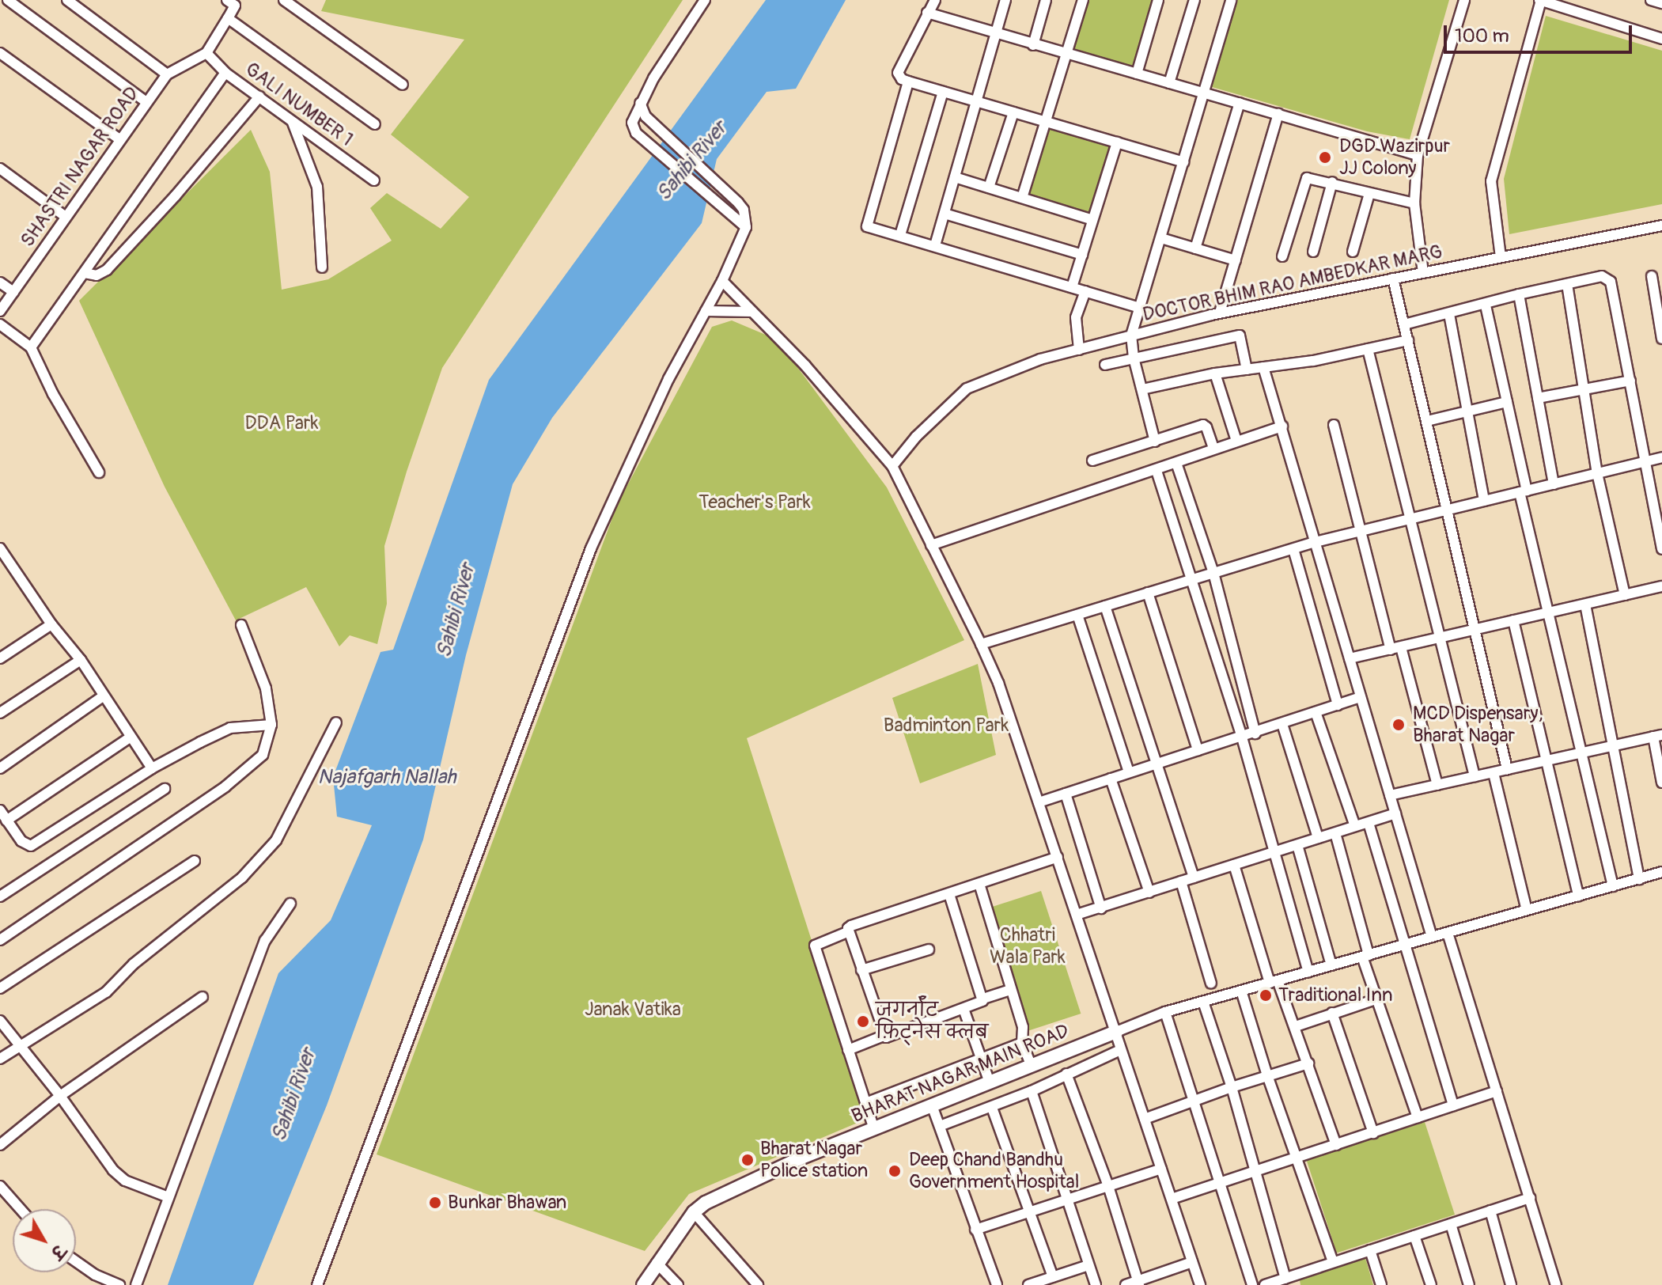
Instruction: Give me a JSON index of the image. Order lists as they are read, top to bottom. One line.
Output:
{"streets":{"street":["GALI NUMBER 1","SHASTRI NAGAR ROAD","DOCTOR BHIM RAO AMBEDKAR MARG","BHARAT NAGAR MAIN ROAD"]},"water":["Sahibi River","Najafgarh Nallah"],"parks":["DDA Park","Teacher's Park","Badminton Park","Chhatri Wala Park","Janak Vatika"],"places":["DGD Wazirpur JJ Colony","MCD Dispensary, Bharat Nagar","Traditional Inn","जगर्नॉट फ़िट्नेस क्लब","Bharat Nagar Police station","Deep Chand Bandhu Government Hospital","Bunkar Bhawan"],"scale_bar":"100 m","north":"bottom right"}
